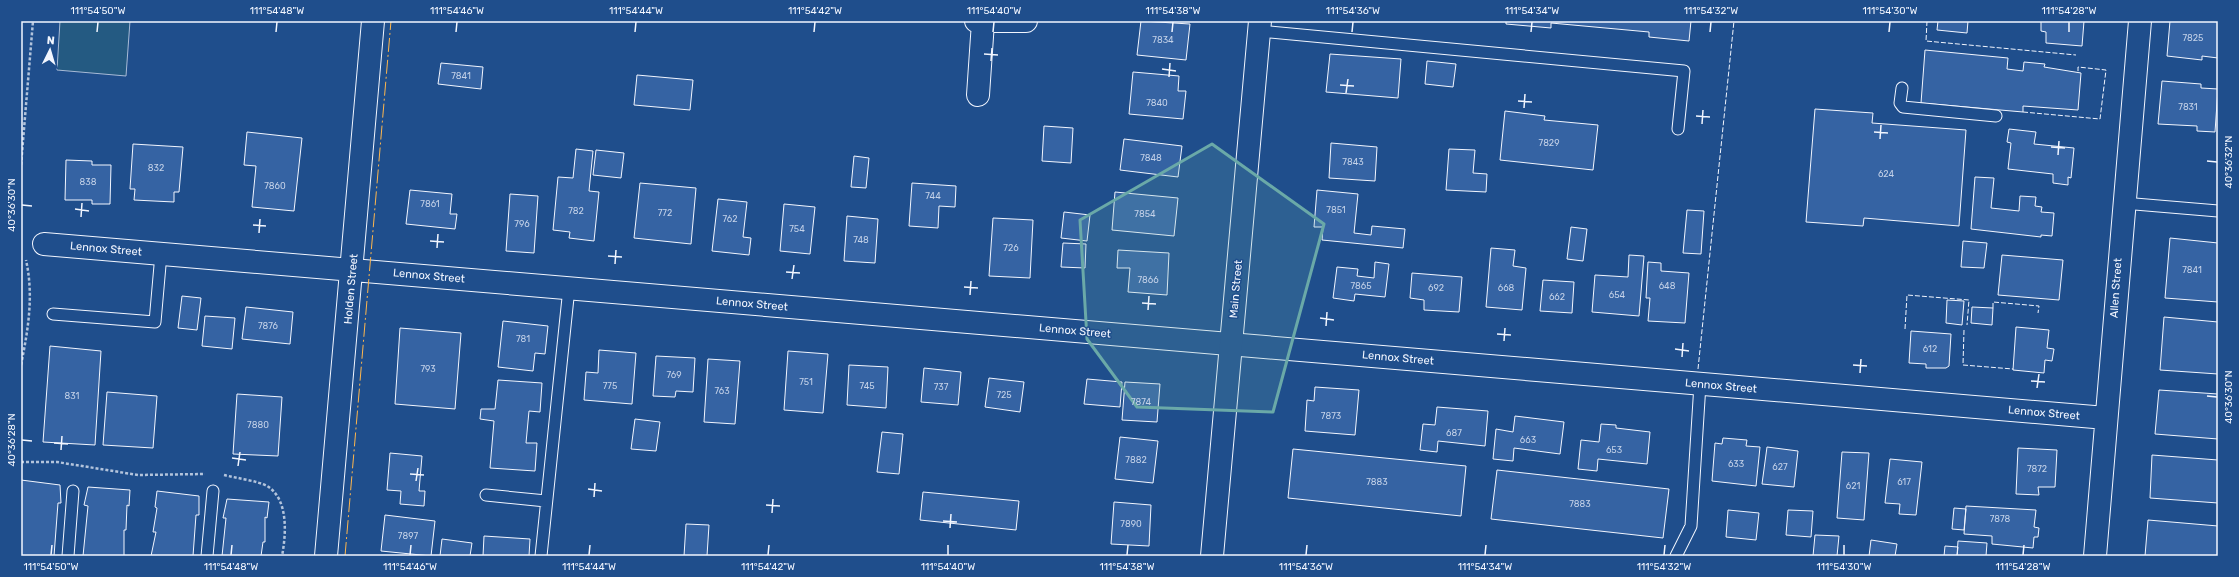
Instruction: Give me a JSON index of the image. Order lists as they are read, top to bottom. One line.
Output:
{"streets":{"street":["Lennox Street","Allen Street","Holden Street","Main Street"]},"crossings":[["Lennox Street","Allen Street"],["Lennox Street","Holden Street"],["Lennox Street","Main Street"]],"house_numbers":["7825","7834","7841","7840","7831","7829","7848","7843","832","624","838","7860","744","7861","7851","782","772","7854","762","796","754","748","726","7841","7866","7865","648","692","668","654","662","7876","781","612","793","769","751","775","745","737","763","725","831","7874","7873","7880","687","663","653","7882","633","627","7872","7883","617","621","7883","7878","7890","7897"],"north":"top","coordinates":["111°54'50\"W","111°54'48\"W","111°54'46\"W","111°54'44\"W","111°54'42\"W","111°54'40\"W","111°54'38\"W","111°54'36\"W","111°54'34\"W","111°54'32\"W","111°54'30\"W","111°54'28\"W","40°36'32\"N","40°36'30\"N","40°36'28\"N"]}
